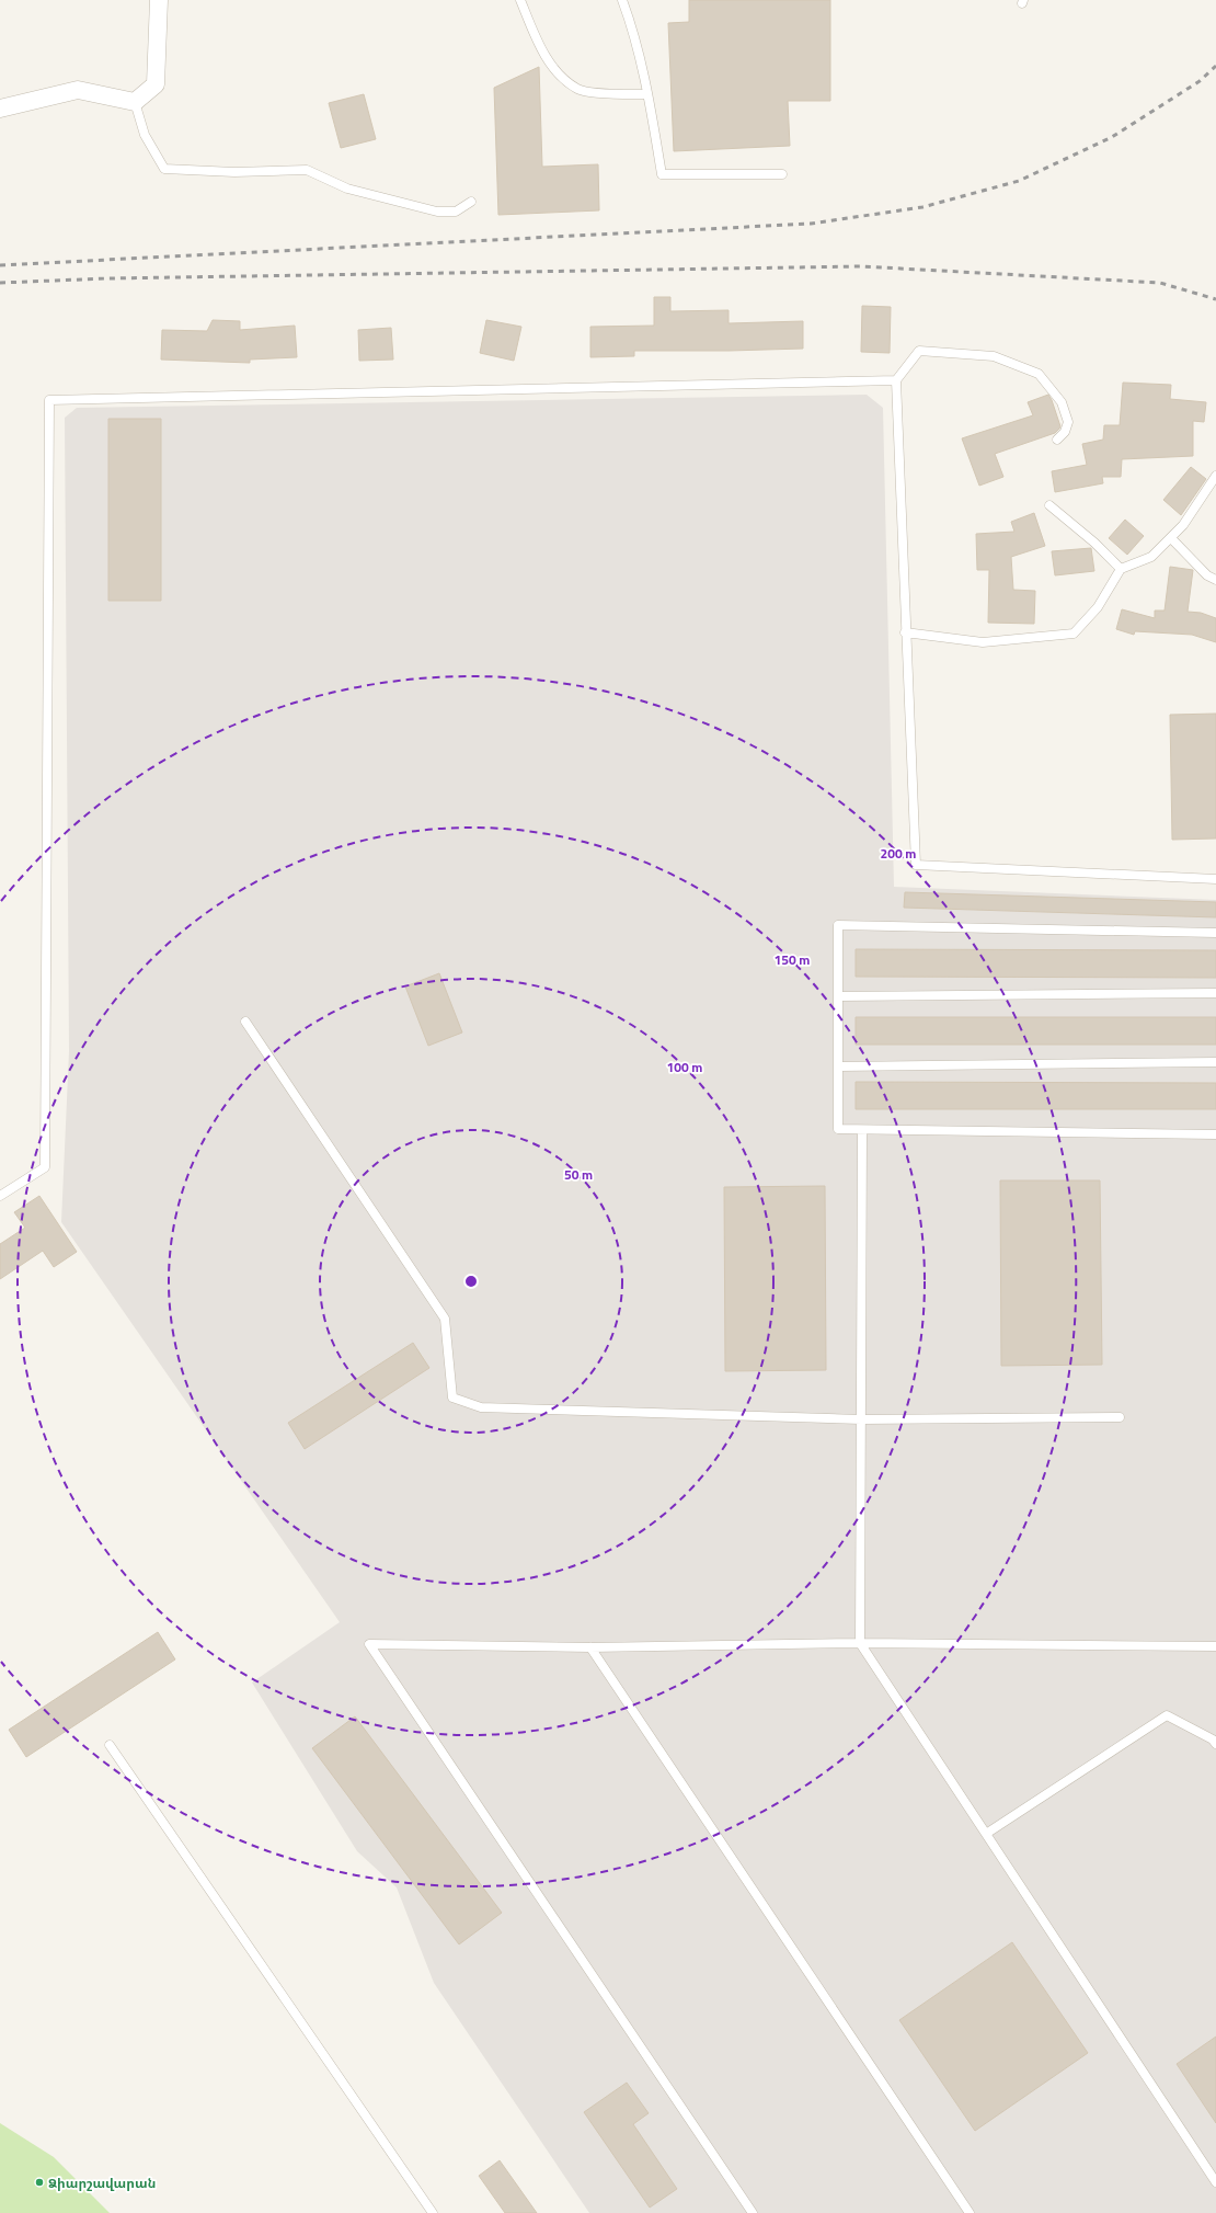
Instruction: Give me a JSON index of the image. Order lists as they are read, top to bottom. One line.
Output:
{"places":["Ձիարշավարան"],"rings":["200 m","150 m","100 m","50 m"]}
